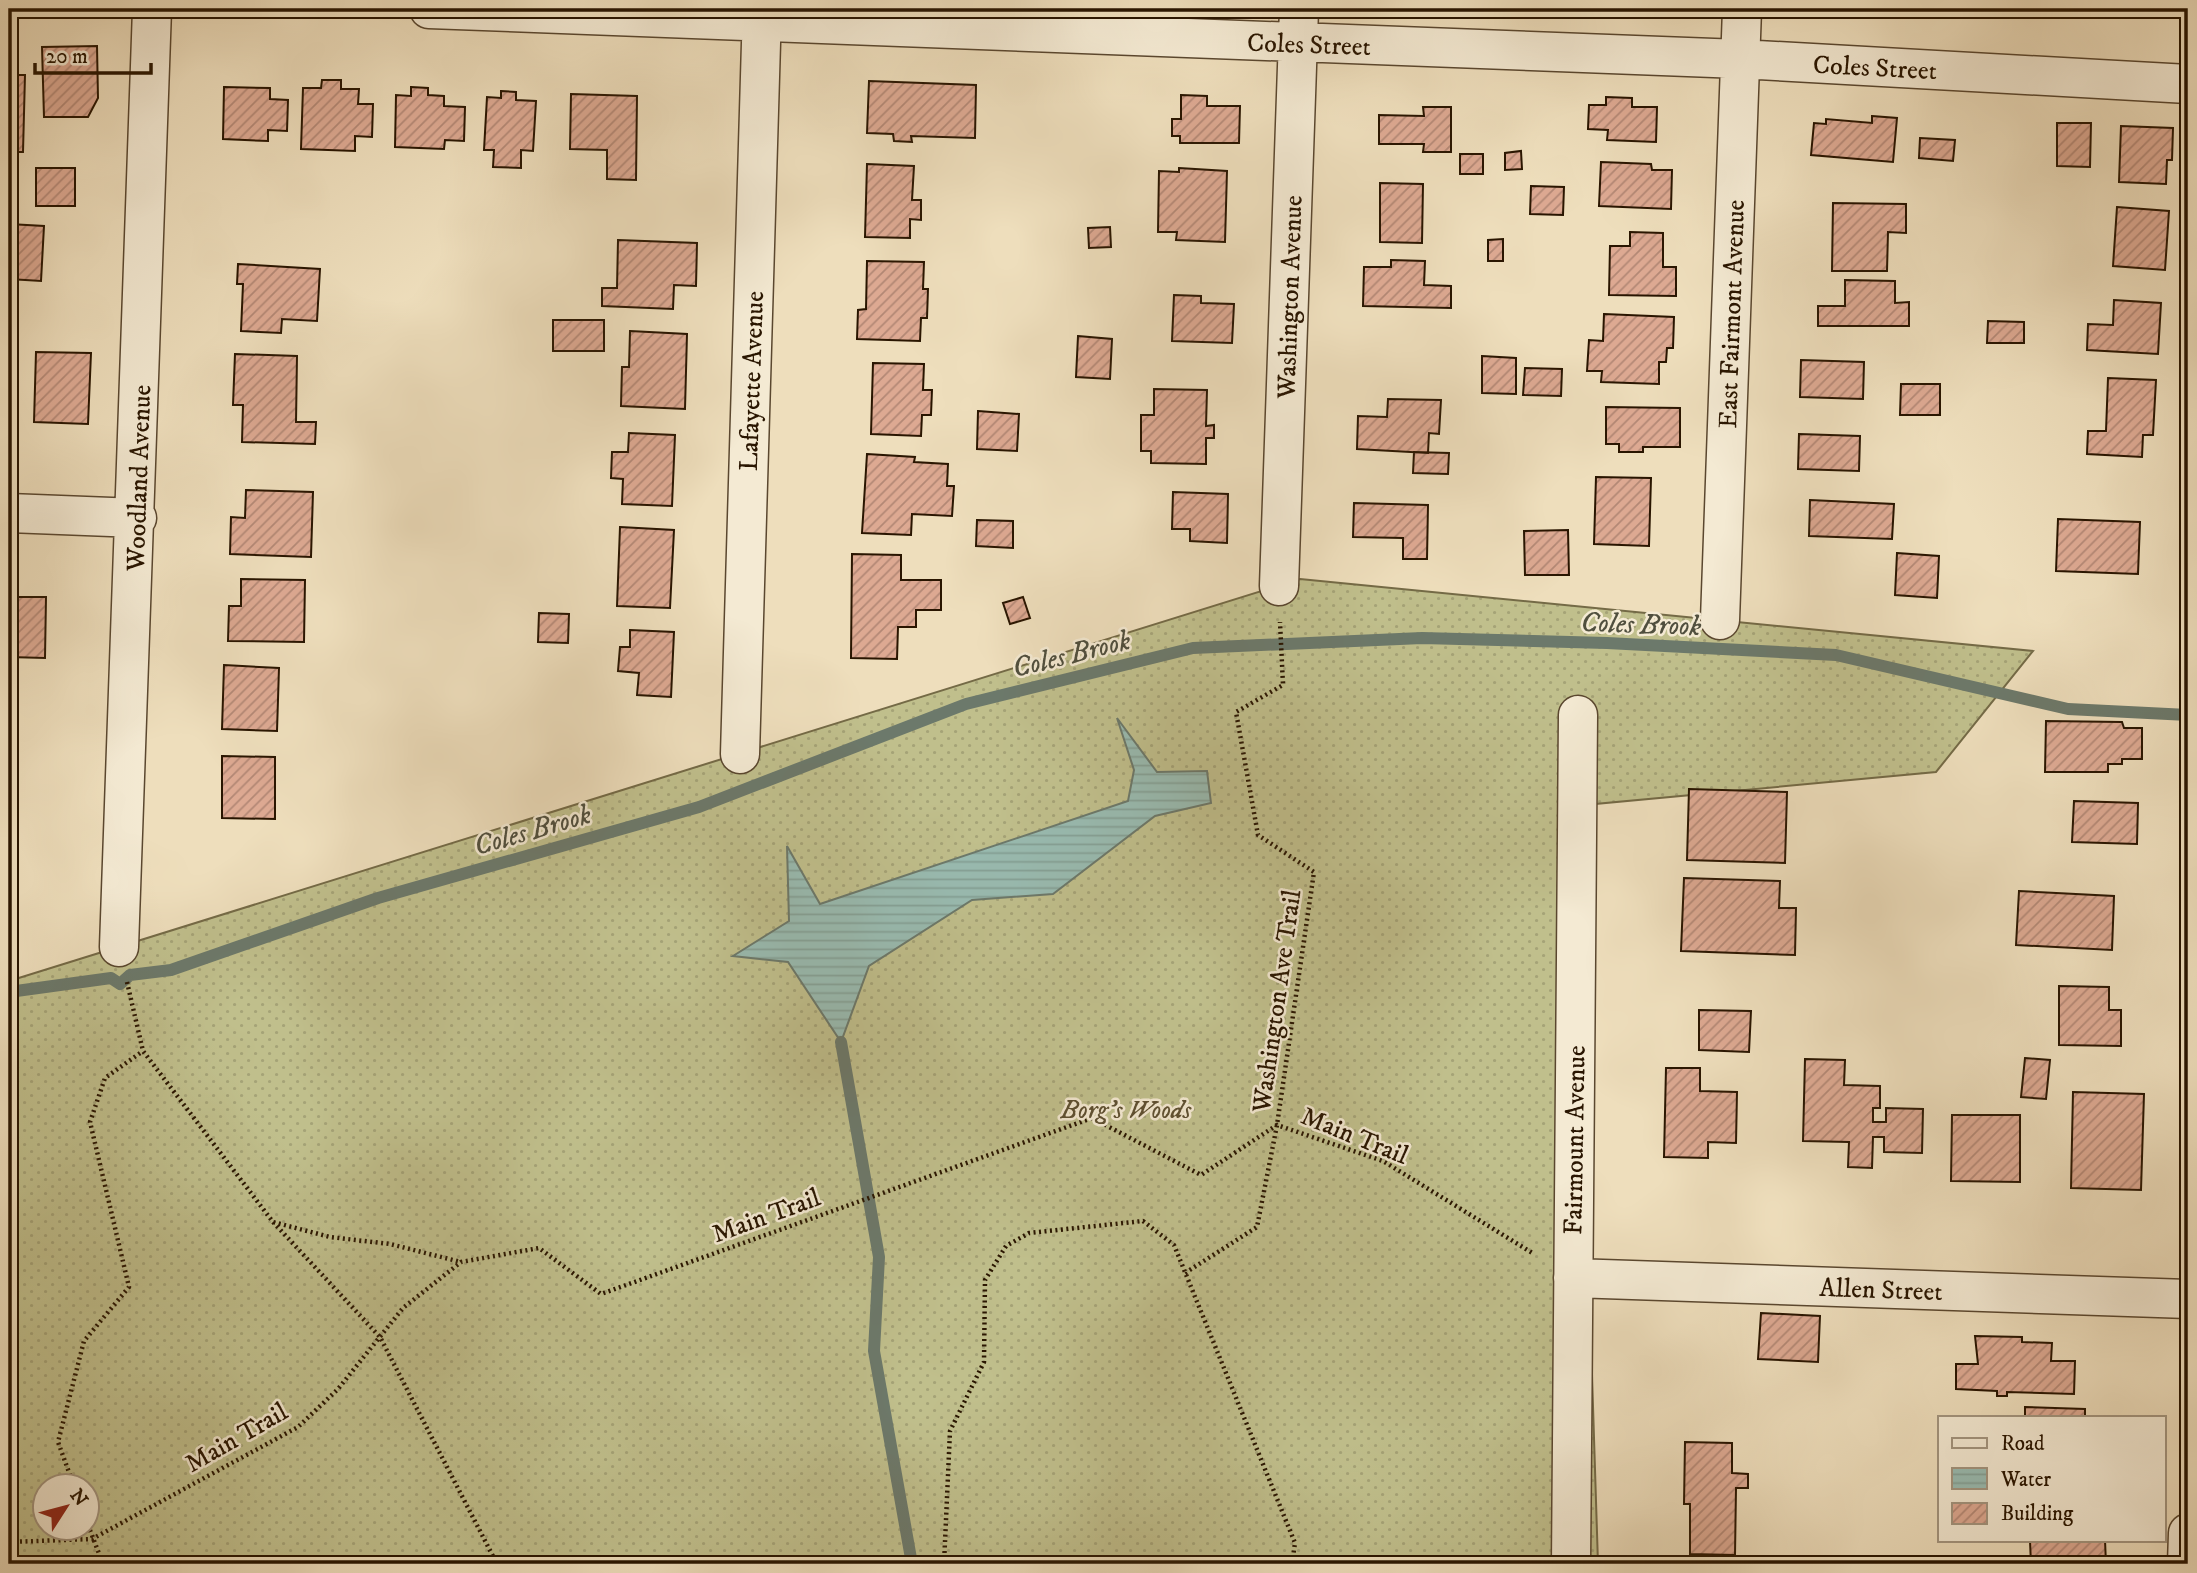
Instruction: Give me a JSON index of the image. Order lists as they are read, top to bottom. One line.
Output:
{"streets":{"street":["Coles Street","Washington Avenue","East Fairmont Avenue","Lafayette Avenue","Woodland Avenue","Fairmount Avenue","Allen Street"],"path":["Washington Ave Trail","Main Trail"]},"crossings":[["Coles Street","Washington Avenue"],["Coles Street","East Fairmont Avenue"],["Coles Street","Lafayette Avenue"],["Washington Avenue","Washington Ave Trail"],["Washington Ave Trail","Main Trail"],["Main Trail","Fairmount Avenue"],["Main Trail","Allen Street"],["Fairmount Avenue","Allen Street"]],"water":["Coles Brook"],"parks":["Borg's Woods"],"legend":["Road","Water","Building"],"scale_bar":"20 m","north":"top right"}
